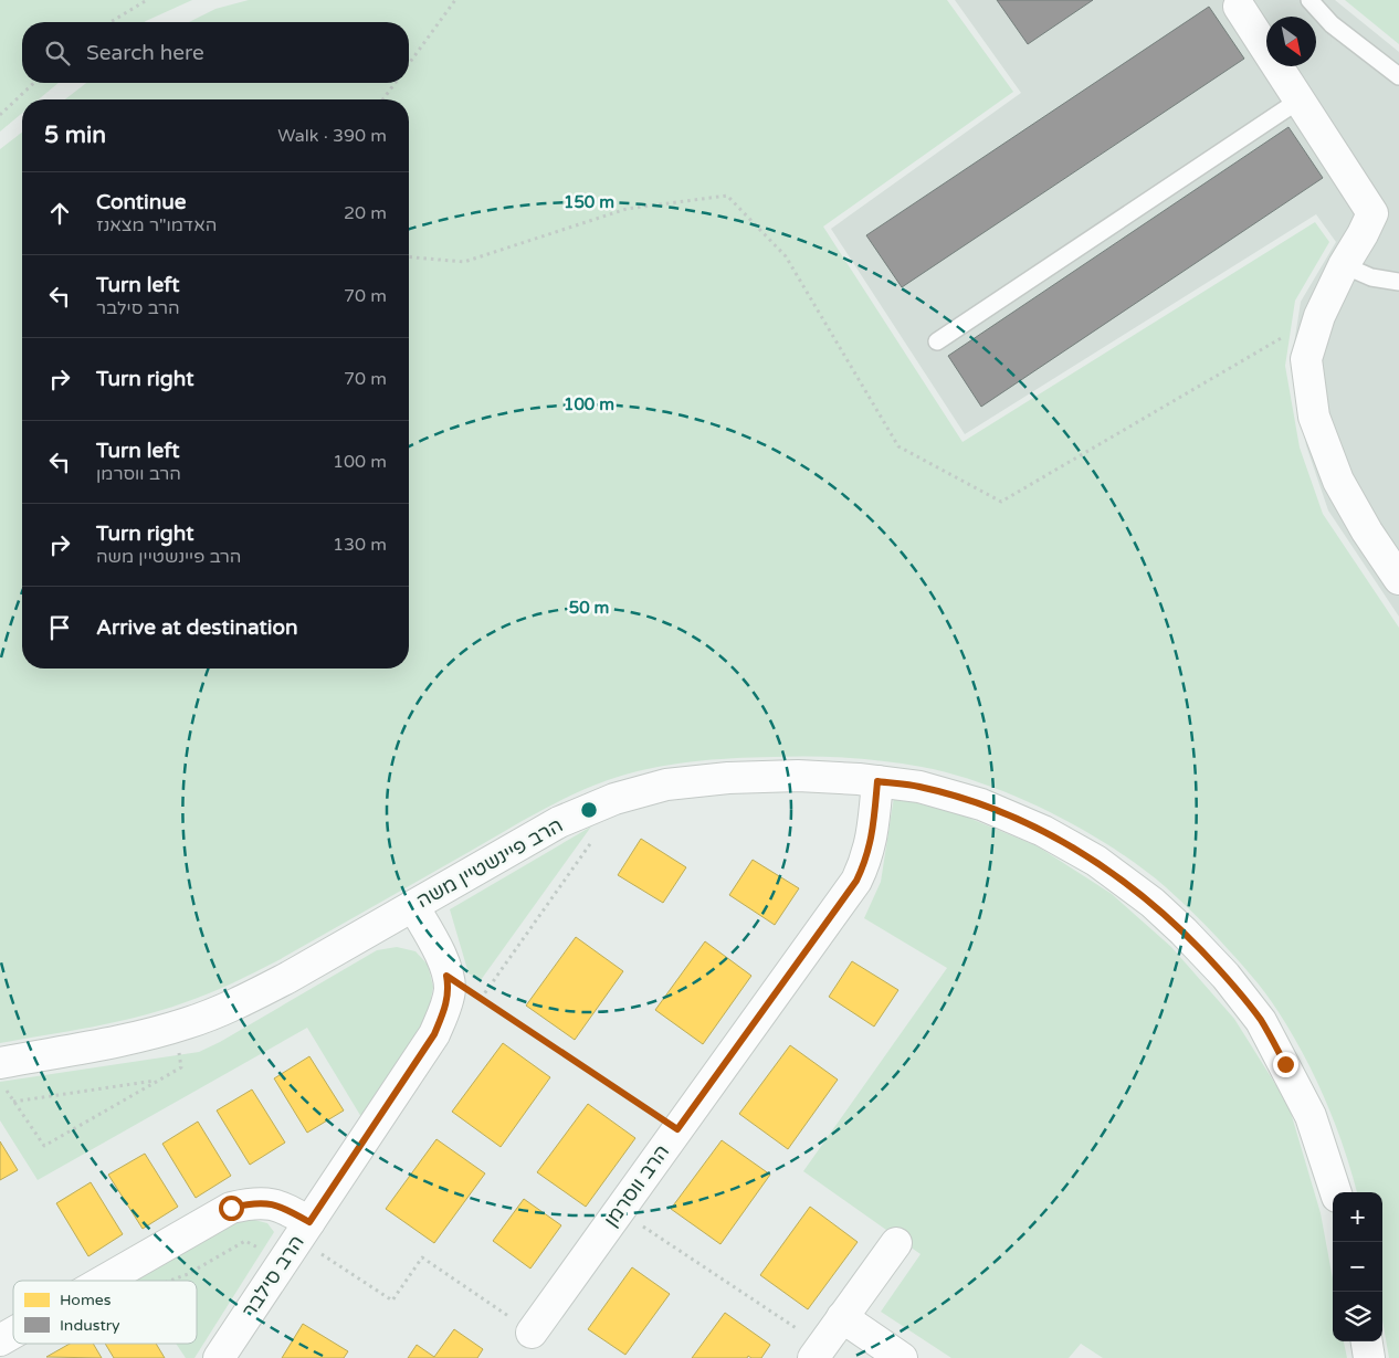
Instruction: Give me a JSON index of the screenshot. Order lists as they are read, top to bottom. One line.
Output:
{"streets":{"street":["הרב פיינשטיין משה","הרב ווסרמן","הרב סילבר"]},"crossings":[["הרב פיינשטיין משה","הרב ווסרמן"],["הרב פיינשטיין משה","הרב סילבר"]],"legend":["Homes","Industry"],"north":"bottom right","page":{"search":"Search here","heading":["5 min","Walk · 390 m"],"list":[["Continue","האדמו\"ר מצאנז","20 m"],["Turn left","הרב סילבר","70 m"],["Turn right","70 m"],["Turn left","הרב ווסרמן","100 m"],["Turn right","הרב פיינשטיין משה","130 m"],"Arrive at destination"],"map_buttons":["+","−"]},"rings":["150 m","100 m","50 m"]}
